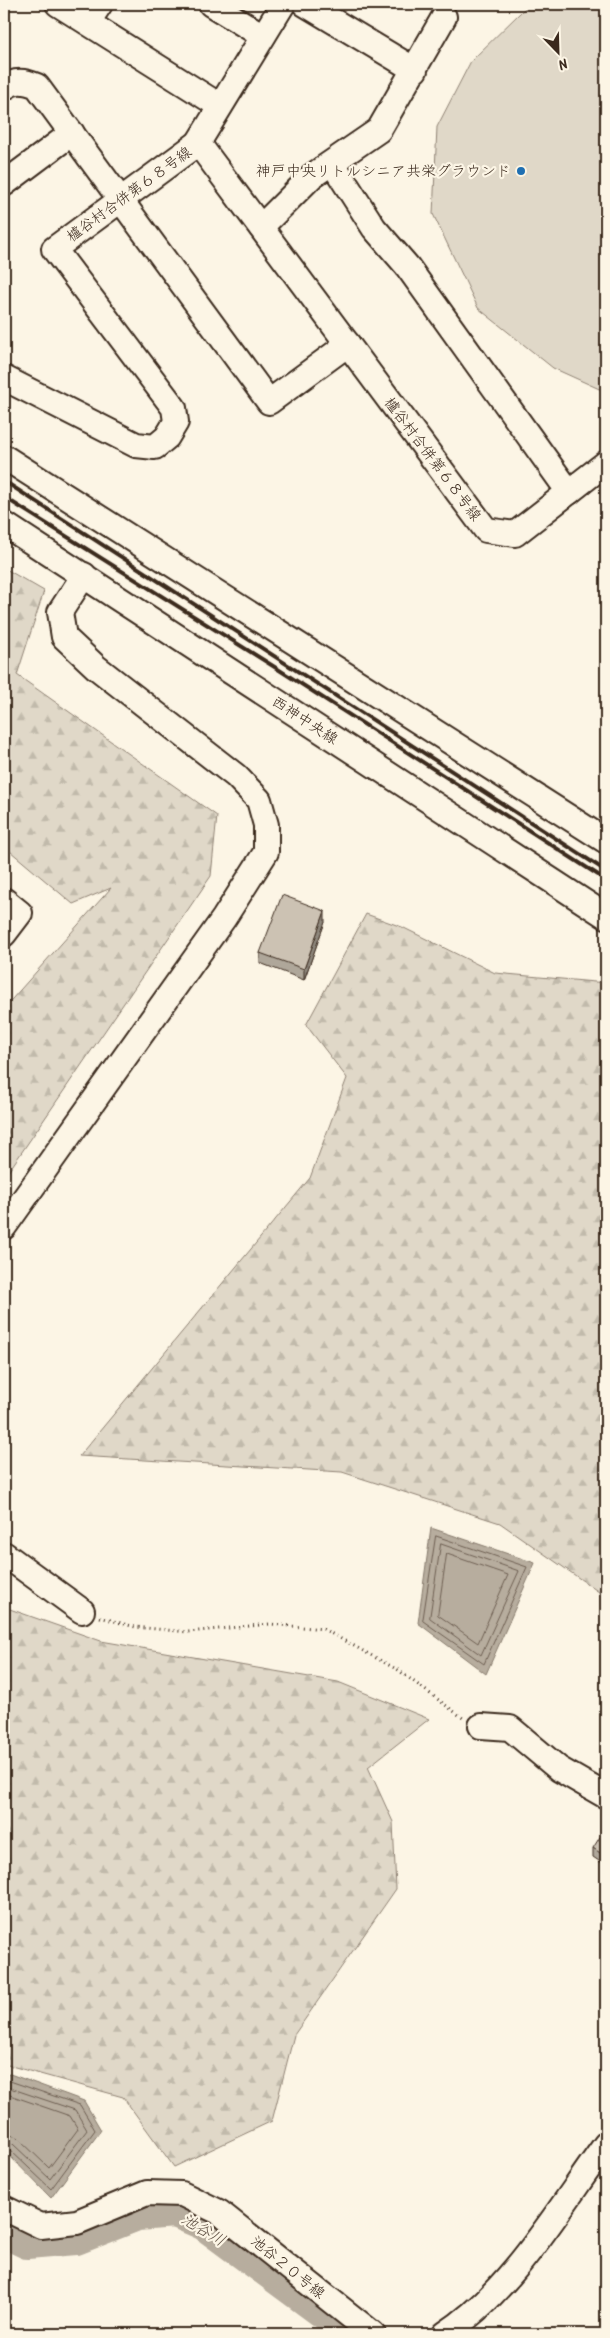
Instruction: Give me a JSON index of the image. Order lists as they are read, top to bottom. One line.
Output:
{"streets":{"street":["櫨谷村合併第６８号線","西神中央線","池谷２０号線"]},"water":["池谷川"],"places":["神戸中央リトルシニア共栄グラウンド"],"north":"bottom right"}
